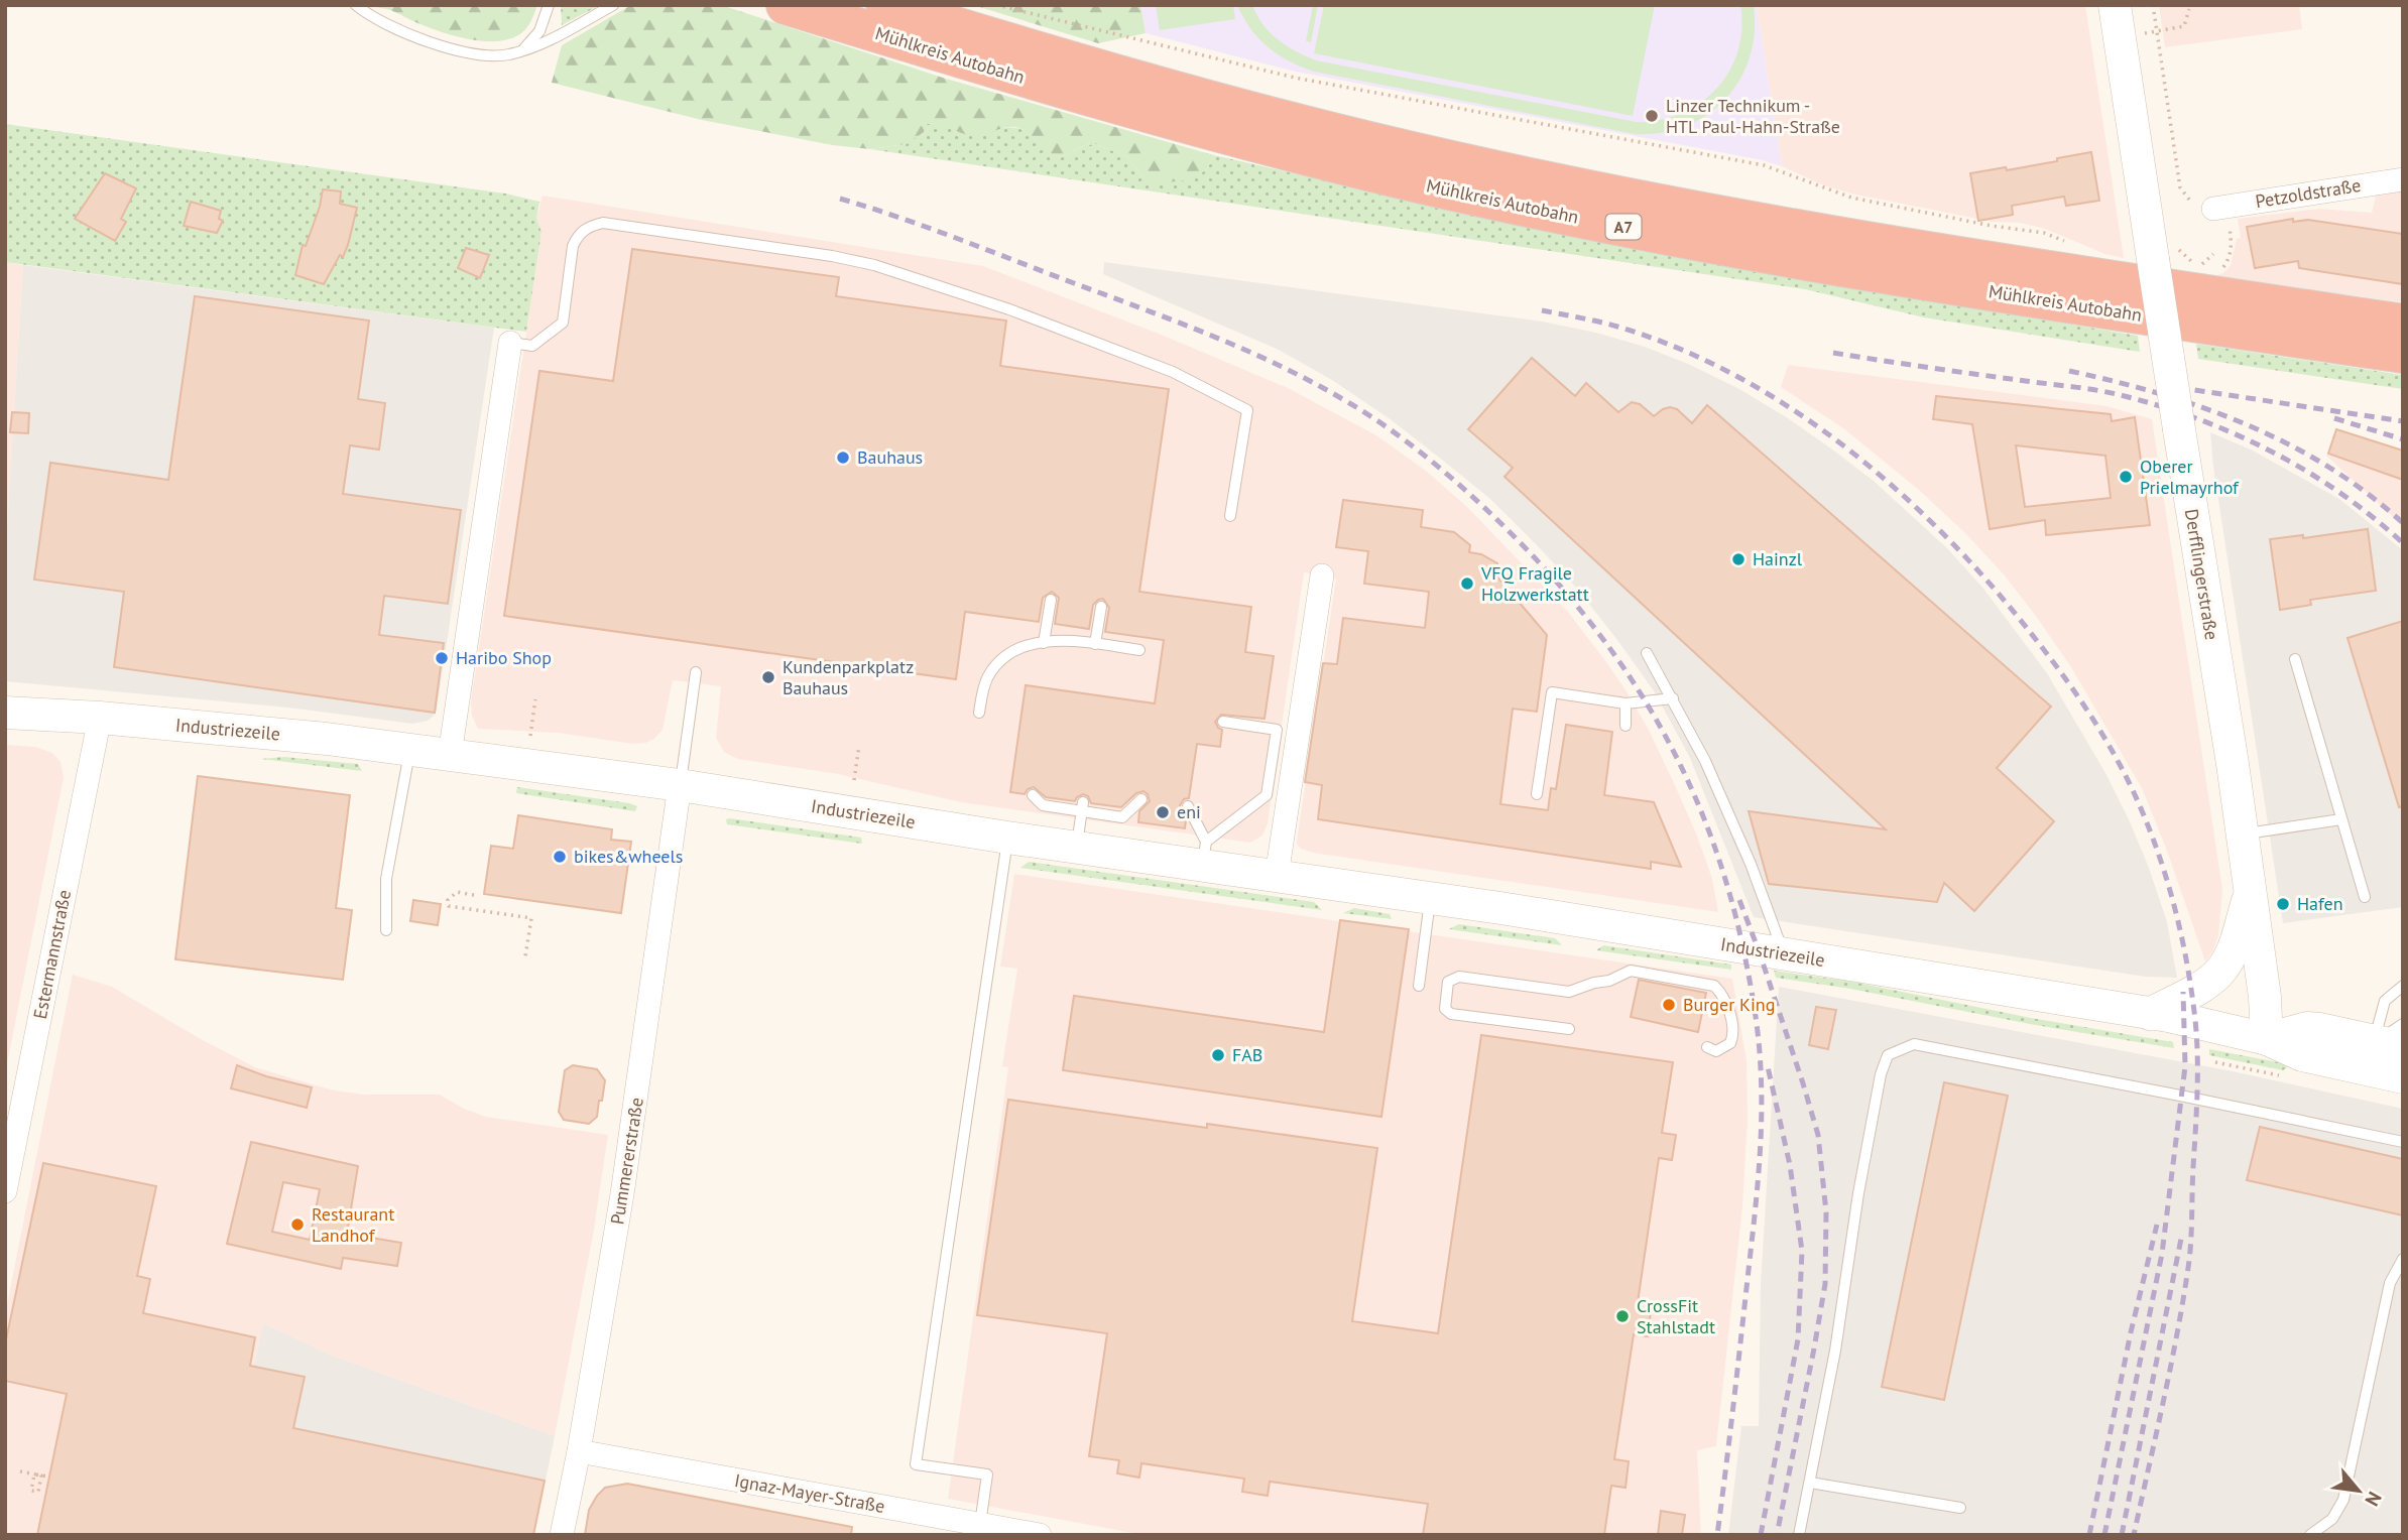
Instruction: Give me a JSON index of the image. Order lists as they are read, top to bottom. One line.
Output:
{"streets":{"highway":["Mühlkreis Autobahn","A7"],"main road":["Derfflingerstraße","Industriezeile"],"street":["Petzoldstraße","Estermannstraße","Pummererstraße","Ignaz-Mayer-Straße"]},"crossings":[["Derfflingerstraße","Industriezeile"],["Industriezeile","Estermannstraße"],["Industriezeile","Pummererstraße"],["Pummererstraße","Ignaz-Mayer-Straße"]],"places":["Linzer Technikum - HTL Paul-Hahn-Straße","Bauhaus","Oberer Prielmayrhof","Hainzl","VFQ Fragile Holzwerkstatt","Haribo Shop","Kundenparkplatz Bauhaus","eni","bikes&wheels","Hafen","Burger King","FAB","Restaurant Landhof","CrossFit Stahlstadt"],"north":"bottom right"}
